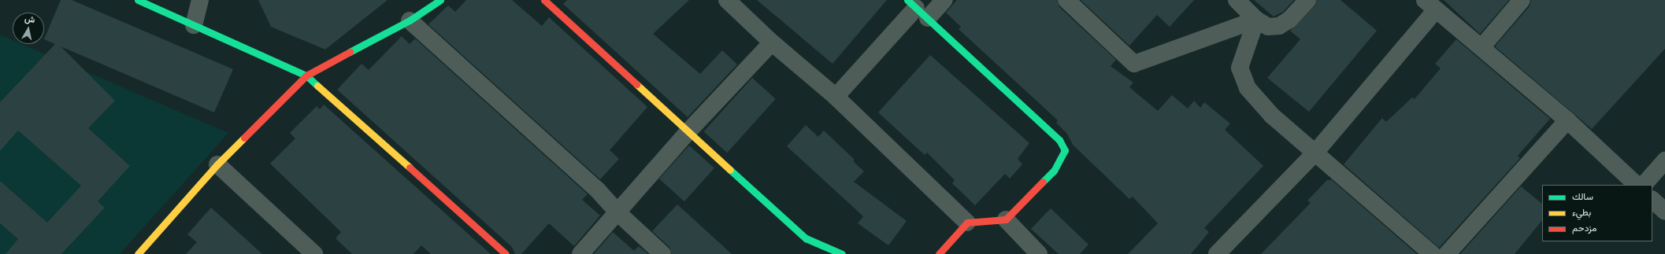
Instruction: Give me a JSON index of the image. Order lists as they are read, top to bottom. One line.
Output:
{"legend":["سالك","بطيء","مزدحم"],"north":"top"}
